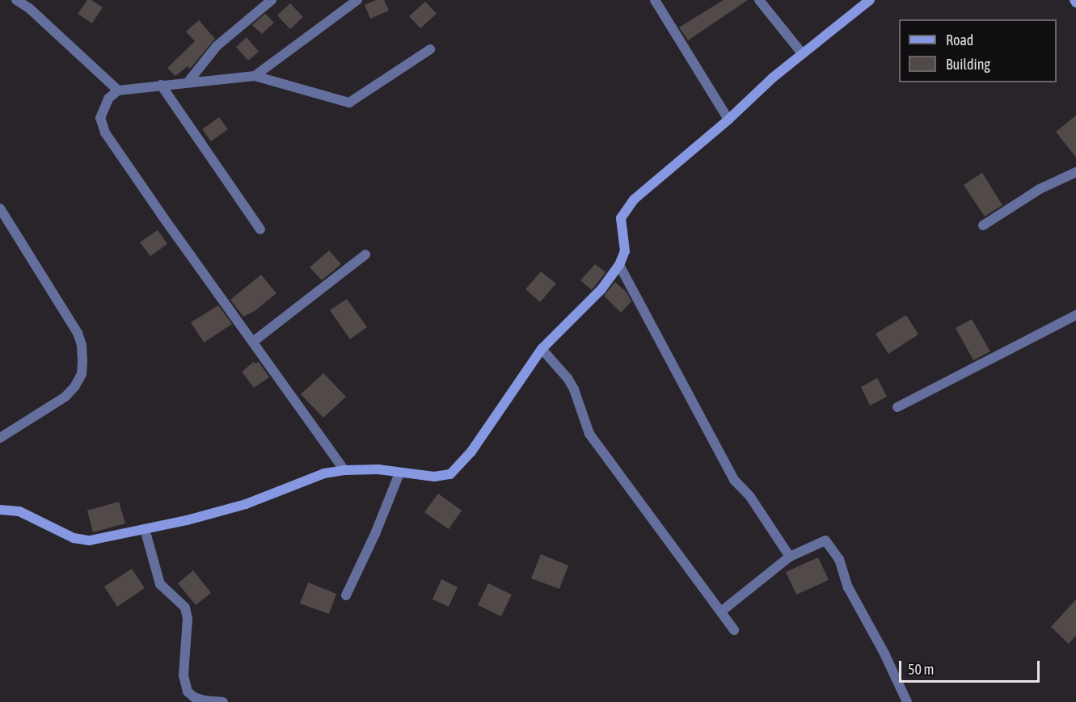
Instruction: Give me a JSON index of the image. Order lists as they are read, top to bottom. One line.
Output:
{"legend":["Road","Building"],"scale_bar":"50 m"}
